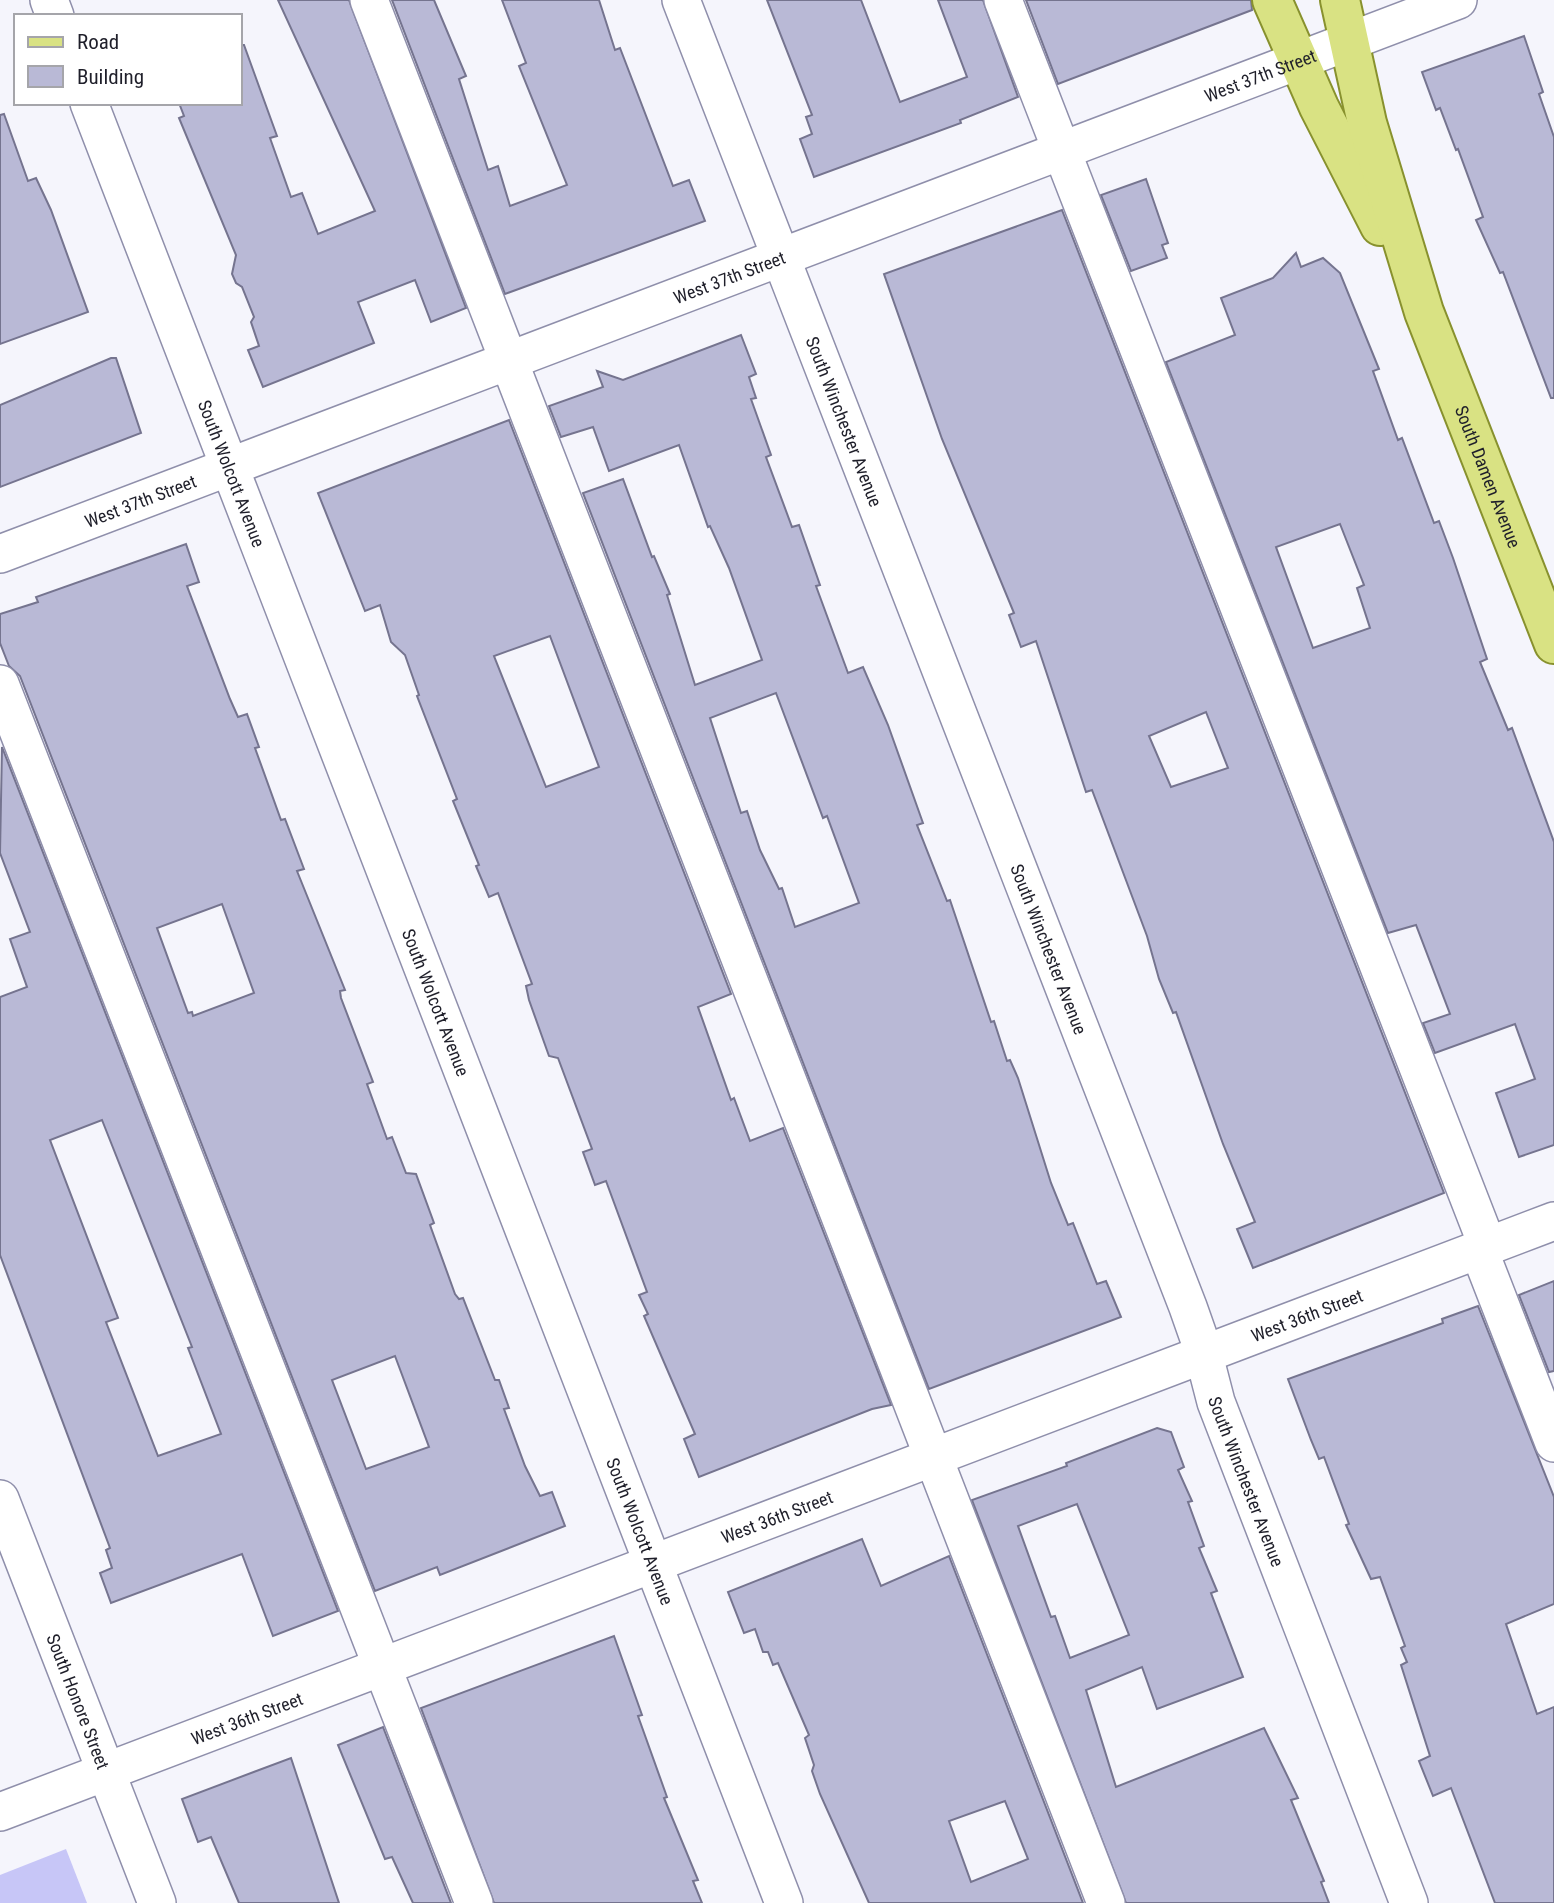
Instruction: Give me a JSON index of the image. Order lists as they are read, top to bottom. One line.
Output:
{"streets":{"main road":["South Damen Avenue"],"street":["West 37th Street","South Winchester Avenue","South Wolcott Avenue","West 36th Street","South Honore Street"]},"crossings":[["West 37th Street","South Winchester Avenue"],["West 37th Street","South Wolcott Avenue"],["West 37th Street","South Damen Avenue"],["South Winchester Avenue","West 36th Street"],["South Wolcott Avenue","West 36th Street"],["West 36th Street","South Honore Street"]],"legend":["Road","Building"]}
